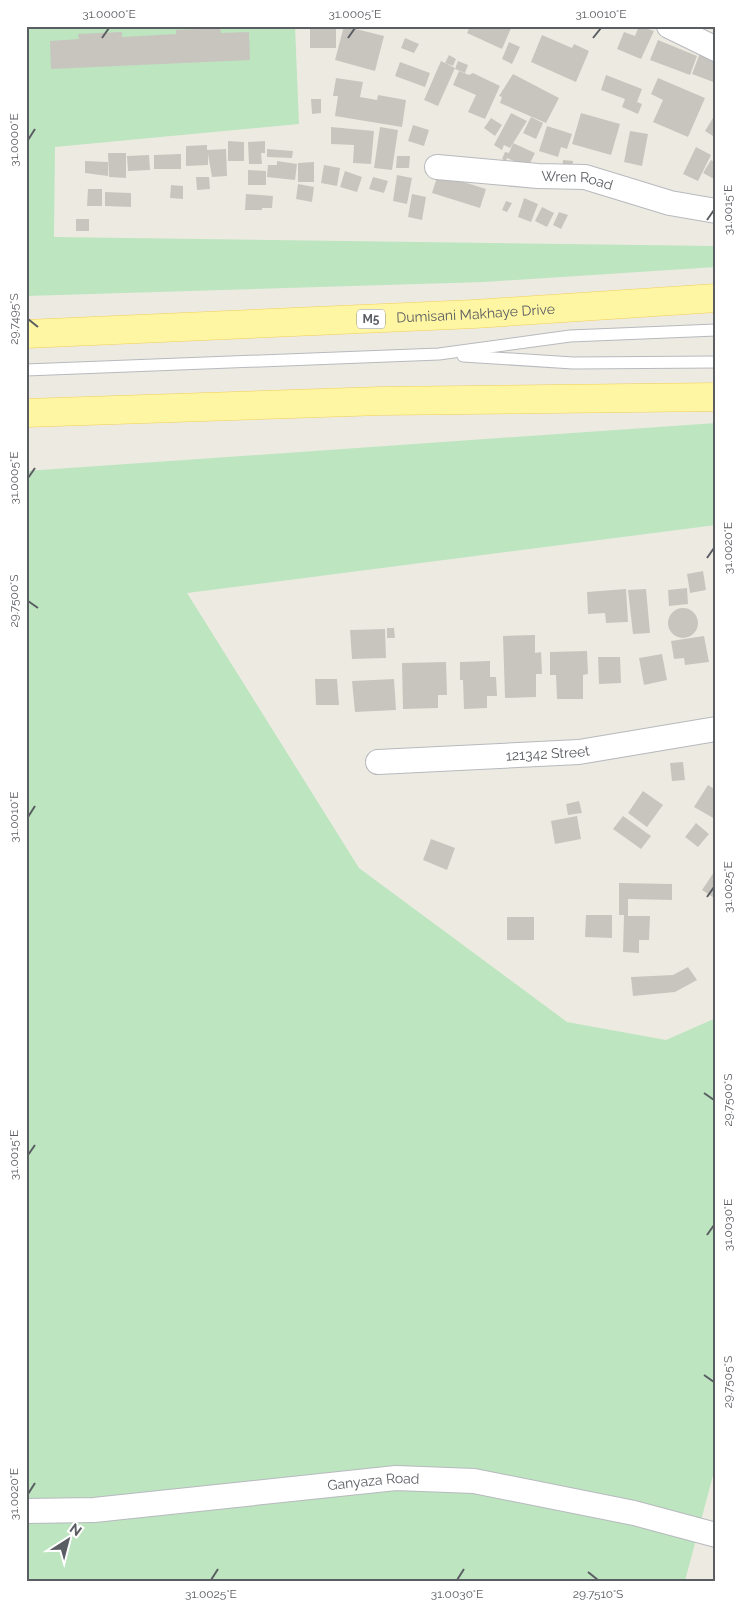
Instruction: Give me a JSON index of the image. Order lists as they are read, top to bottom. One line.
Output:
{"streets":{"main road":["Dumisani Makhaye Drive","M5"],"street":["Wren Road","121342 Street","Ganyaza Road"]},"north":"top right","coordinates":["31.0000°E","31.0005°E","31.0010°E","31.0015°E","29.7495°S","31.0020°E","29.7500°S","31.0025°E","31.0030°E","29.7505°S","29.7510°S"]}
